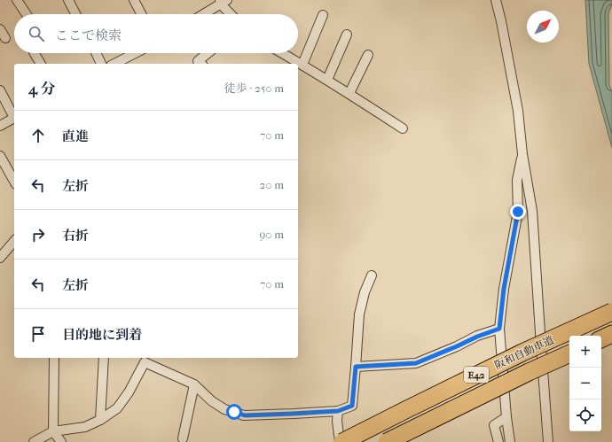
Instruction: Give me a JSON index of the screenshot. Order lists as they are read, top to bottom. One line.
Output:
{"streets":{"highway":["阪和自動車道","E42"]},"north":"top right","page":{"search":"ここで検索","heading":["4 分","徒歩 · 250 m"],"list":[["直進","70 m"],["左折","20 m"],["右折","90 m"],["左折","70 m"],"目的地に到着"],"map_buttons":["+","−"]}}
